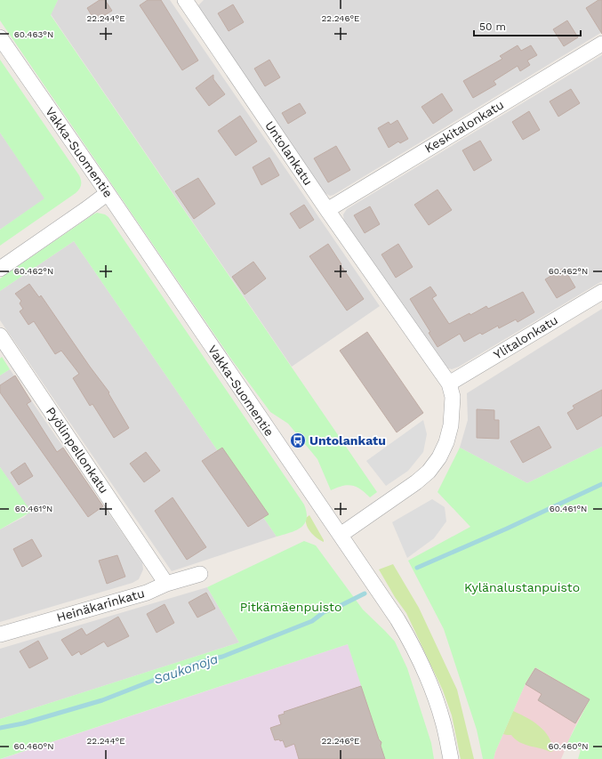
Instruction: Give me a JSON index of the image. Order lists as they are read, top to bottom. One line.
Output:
{"streets":{"street":["Keskitalonkatu","Vakka-Suomentie","Untolankatu","Ylitalonkatu","Pyölinpellonkatu","Heinäkarinkatu"]},"crossings":[["Keskitalonkatu","Untolankatu"],["Vakka-Suomentie","Untolankatu"],["Untolankatu","Ylitalonkatu"],["Pyölinpellonkatu","Heinäkarinkatu"]],"water":["Saukonoja"],"parks":["Kylänalustanpuisto","Pitkämäenpuisto"],"places":{"bus stop":["Untolankatu"]},"scale_bar":"50 m","coordinates":["22.244°E","22.246°E","60.463°N","60.462°N","60.461°N","60.460°N"]}
